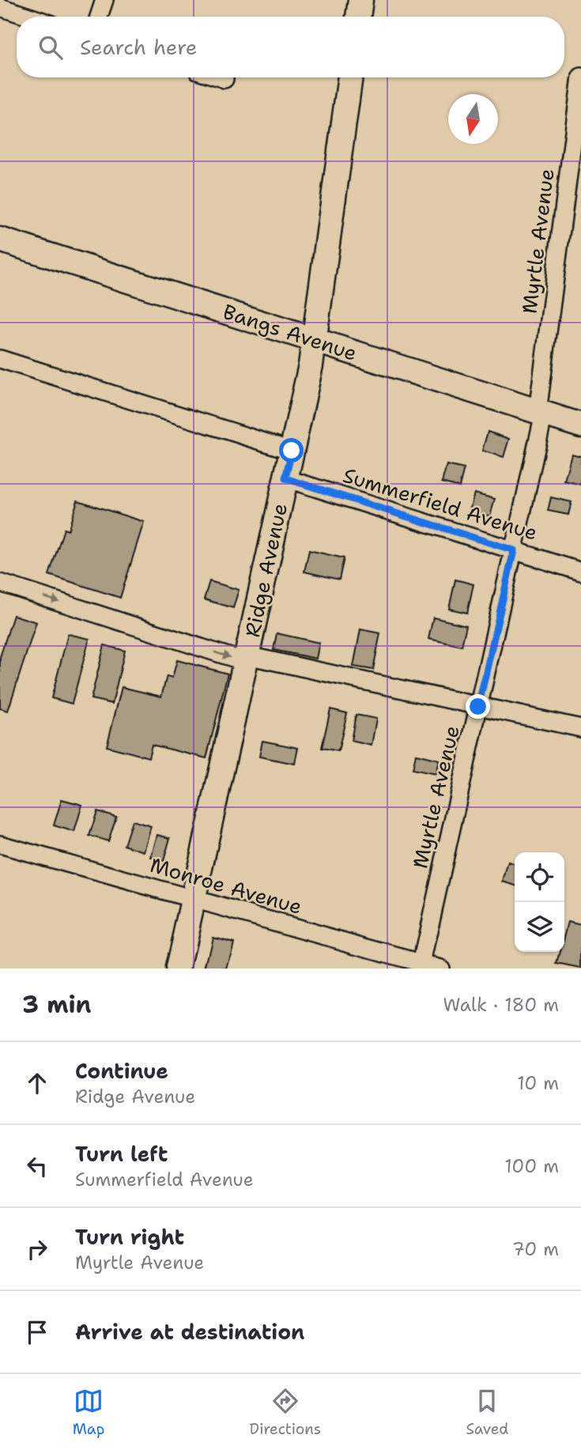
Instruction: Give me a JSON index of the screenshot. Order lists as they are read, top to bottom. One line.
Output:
{"streets":{"street":["Myrtle Avenue","Bangs Avenue","Summerfield Avenue","Ridge Avenue","Monroe Avenue"]},"crossings":[["Myrtle Avenue","Bangs Avenue"],["Myrtle Avenue","Summerfield Avenue"],["Myrtle Avenue","Monroe Avenue"],["Bangs Avenue","Ridge Avenue"],["Summerfield Avenue","Ridge Avenue"],["Ridge Avenue","Monroe Avenue"]],"north":"bottom","page":{"search":"Search here","heading":["3 min","Walk · 180 m"],"list":[["Continue","Ridge Avenue","10 m"],["Turn left","Summerfield Avenue","100 m"],["Turn right","Myrtle Avenue","70 m"],"Arrive at destination"],"nav":["Map","Directions","Saved"]}}
